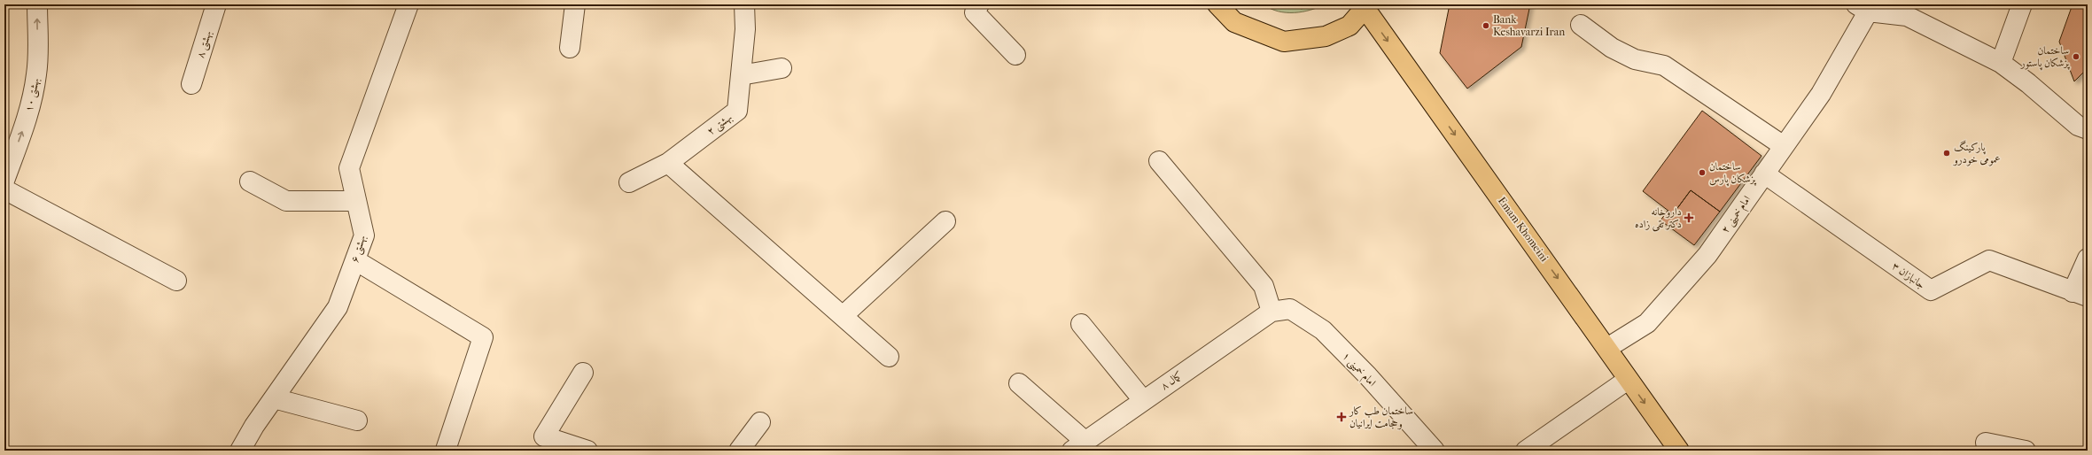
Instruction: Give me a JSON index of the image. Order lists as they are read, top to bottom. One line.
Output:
{"streets":{"main road":["Emam Khomeini"],"street":["بهشتی ۸","بهشتی ۱۰","بهشتی ۲","امام خمینی ۲","بهشتی ۶","جانبازان ۳","امام خمینی ۱","کمال ۸"]},"crossings":[["امام خمینی ۲","Emam Khomeini"],["امام خمینی ۲","جانبازان ۳"],["امام خمینی ۱","کمال ۸"]],"one_way":["بهشتی ۱۰","Emam Khomeini"],"places":{"other":["Bank Keshavarzi Iran","ساختمان پزشکان پاستور","پارکینگ عمومی خودرو","ساختمان پزشکان پارس"],"health":["داروخانه دکتر تقی زاده","ساختمان طب کار و‌حجامت ایرانیان"]}}
